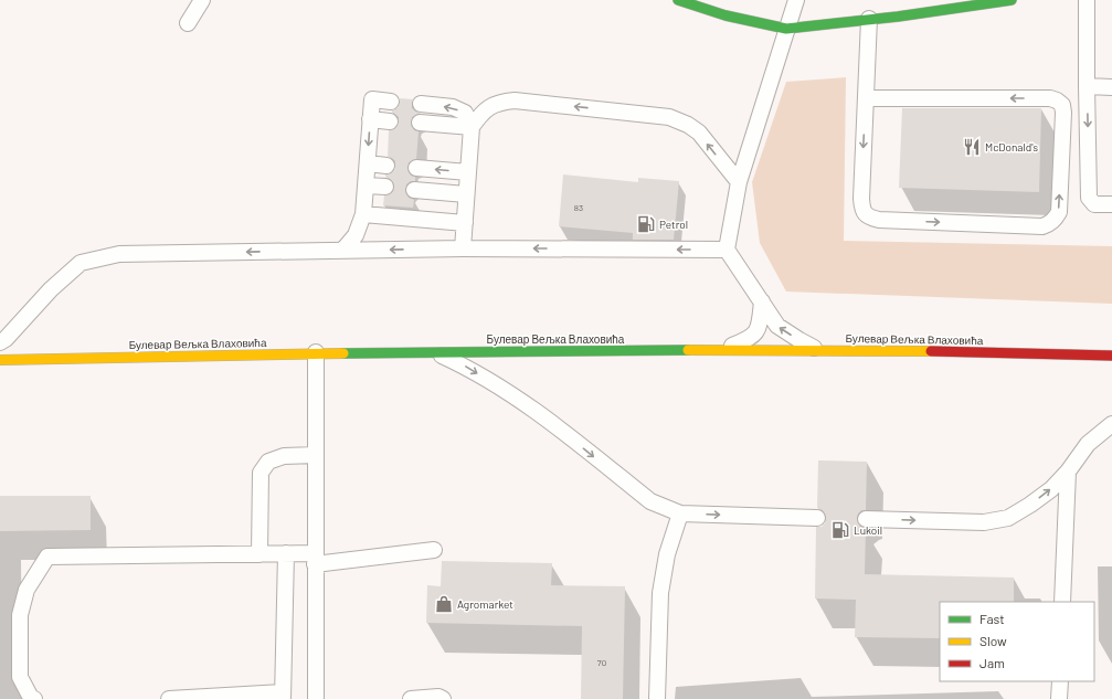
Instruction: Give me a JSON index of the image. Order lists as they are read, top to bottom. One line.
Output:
{"streets":{"main road":["Булевар Вељка Влаховића"]},"places":{"restaurant":["McDonald's"],"fuel station":["Petrol","Lukoil"],"shop":["Agromarket"]},"house_numbers":["83","70"],"legend":["Fast","Slow","Jam"]}
